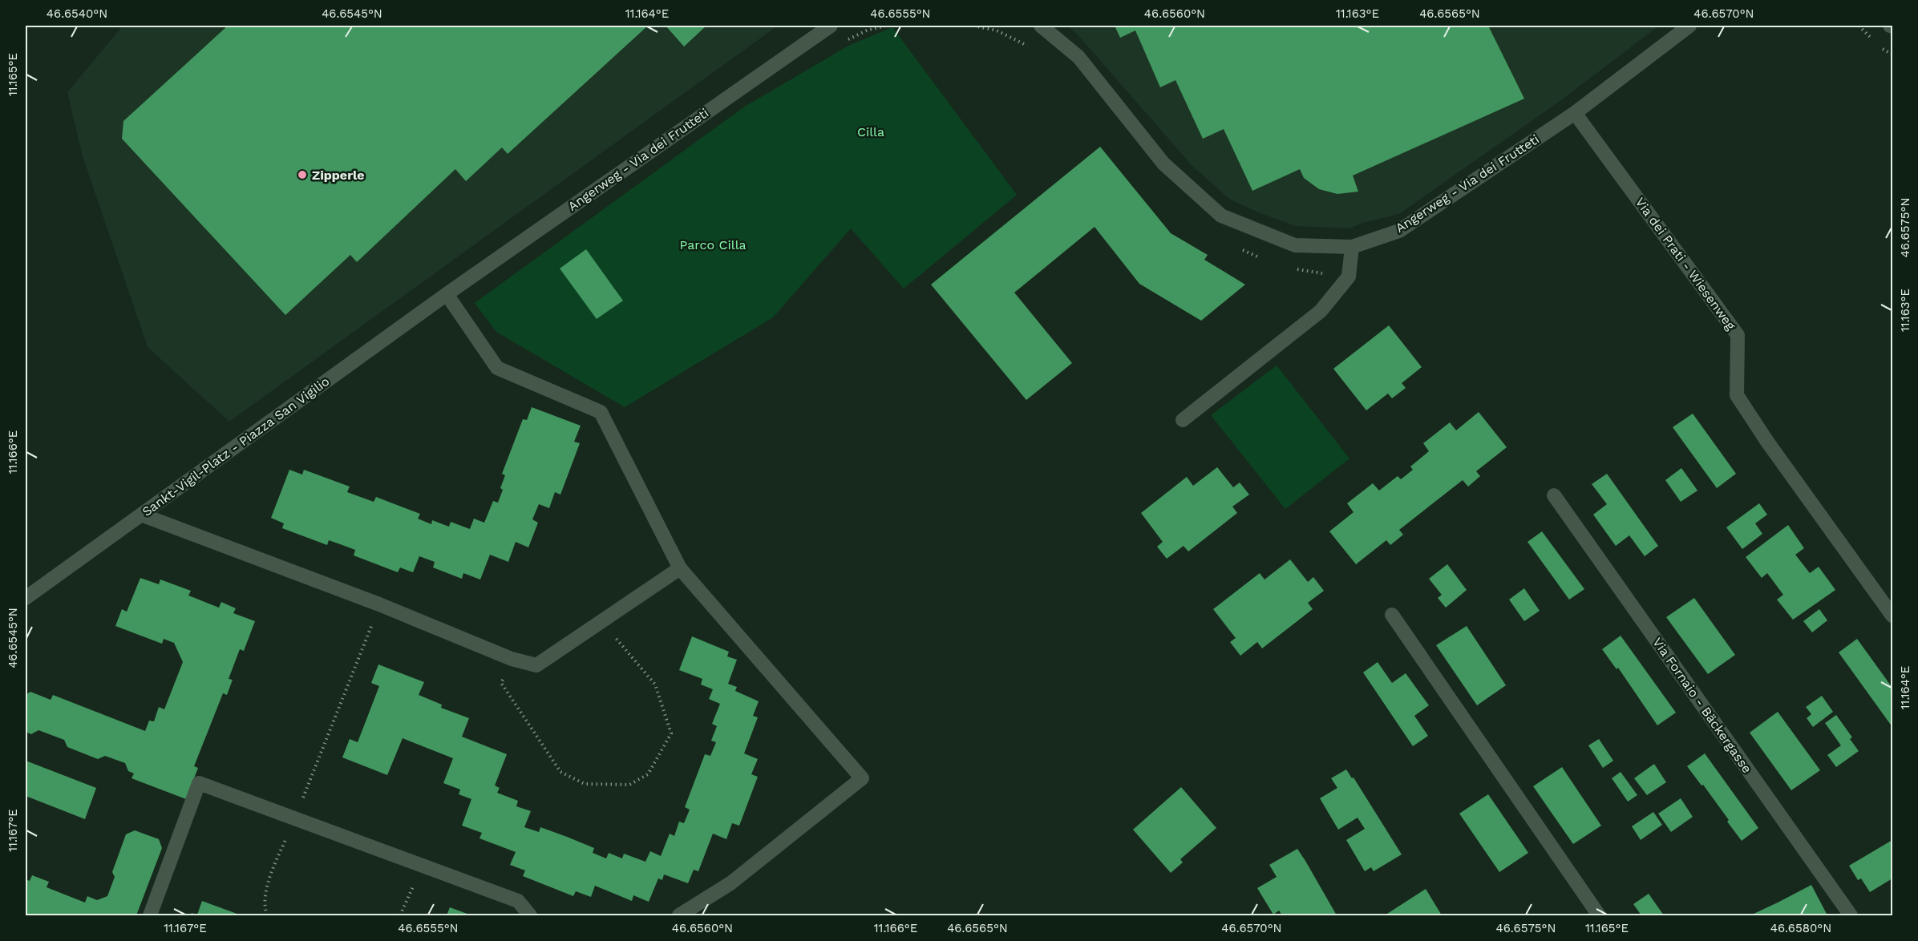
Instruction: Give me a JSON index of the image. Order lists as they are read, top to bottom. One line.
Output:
{"streets":{"street":["Angerweg - Via dei Frutteti","Via dei Prati - Wiesenweg","Sankt-Vigil-Platz - Piazza San Vigilio","Via Fornaio - Bäckergasse"]},"crossings":[["Angerweg - Via dei Frutteti","Via dei Prati - Wiesenweg"],["Angerweg - Via dei Frutteti","Sankt-Vigil-Platz - Piazza San Vigilio"]],"parks":["Cilla","Parco Cilla"],"places":["Zipperle"],"coordinates":["46.6540°N","46.6545°N","11.164°E","46.6555°N","46.6560°N","11.163°E","46.6565°N","46.6570°N","11.165°E","46.6575°N","11.166°E","11.167°E","46.6580°N"]}
